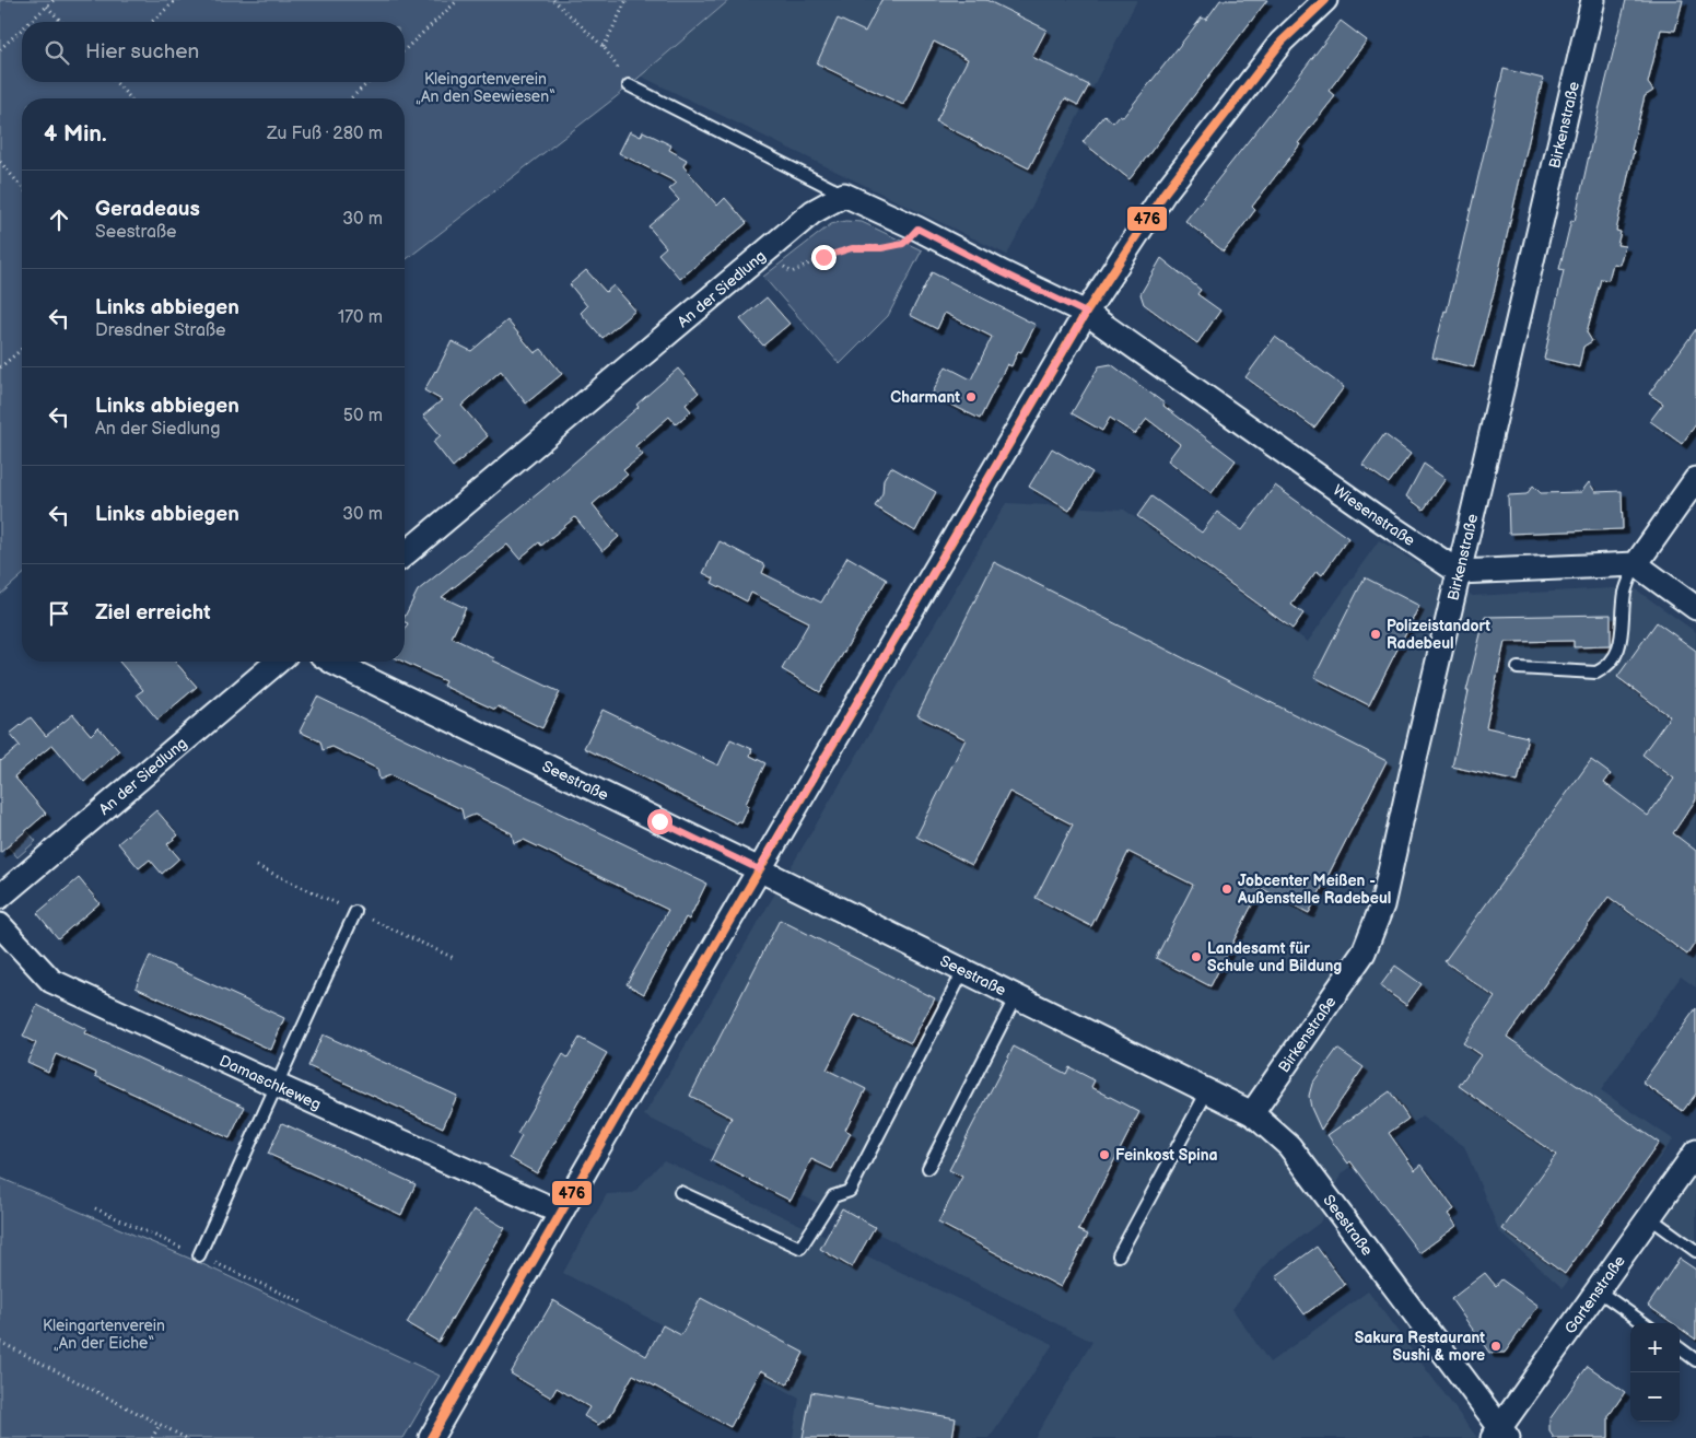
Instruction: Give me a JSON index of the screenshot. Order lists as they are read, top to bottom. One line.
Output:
{"streets":{"street":["Birkenstraße","An der Siedlung","Wiesenstraße","Seestraße","Damaschkeweg","Gartenstraße"]},"crossings":[["Birkenstraße","Wiesenstraße"],["Birkenstraße","Seestraße"],["Seestraße","Gartenstraße"]],"parks":["Kleingartenverein „An den Seewiesen“","Kleingartenverein „An der Eiche“"],"places":["Charmant","Polizeistandort Radebeul","Jobcenter Meißen - Außenstelle Radebeul","Landesamt für Schule und Bildung","Feinkost Spina","Sakura Restaurant Sushi & more"],"lines":["transit line 476"],"page":{"search":"Hier suchen","heading":["4 Min.","Zu Fuß · 280 m"],"list":[["Geradeaus","Seestraße","30 m"],["Links abbiegen","Dresdner Straße","170 m"],["Links abbiegen","An der Siedlung","50 m"],["Links abbiegen","30 m"],"Ziel erreicht"],"map_buttons":["+","−"]}}
